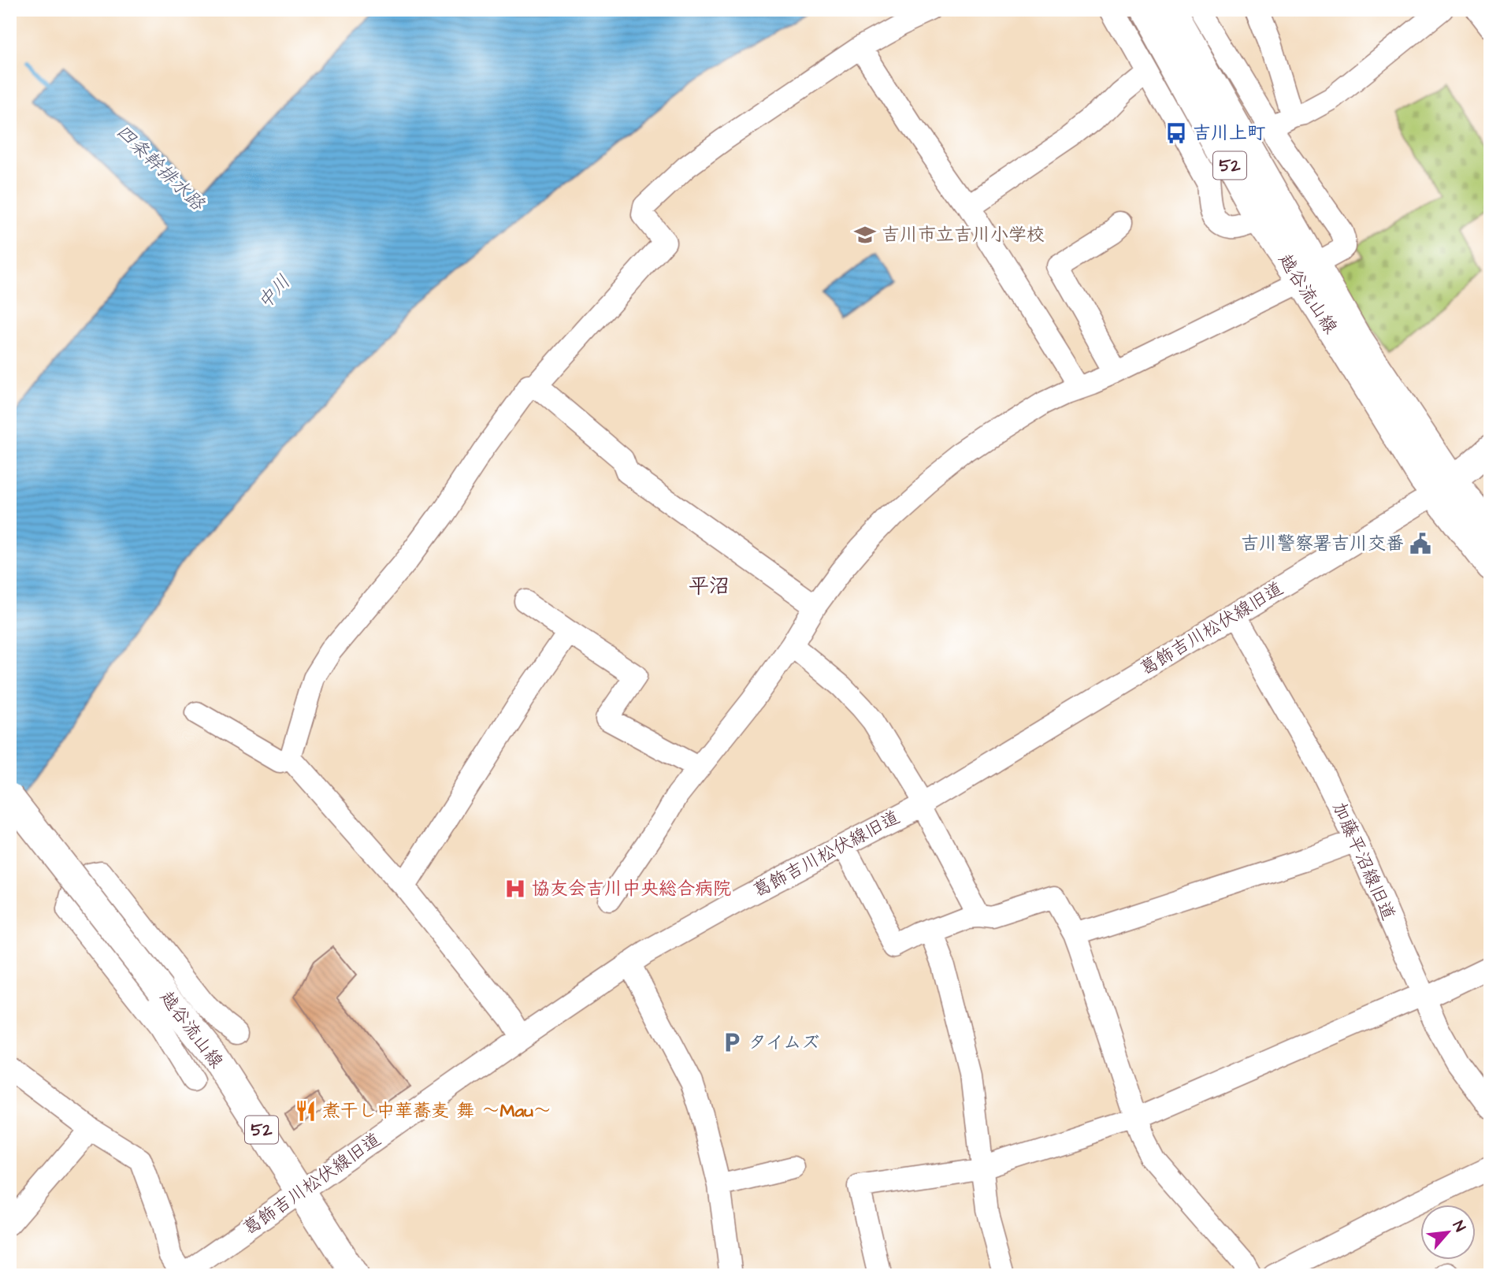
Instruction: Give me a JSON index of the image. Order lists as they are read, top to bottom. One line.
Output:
{"streets":{"main road":["52","越谷流山線"],"street":["葛飾吉川松伏線旧道","加藤平沼線旧道"]},"crossings":[["越谷流山線","葛飾吉川松伏線旧道"],["葛飾吉川松伏線旧道","加藤平沼線旧道"]],"districts":["平沼"],"water":["四条幹排水路","中川"],"places":{"bus stop":["吉川上町"],"school or university":["吉川市立吉川小学校"],"public building":["吉川警察署吉川交番"],"hospital":["協友会吉川中央総合病院"],"parking":["タイムズ"],"restaurant":["煮干し中華蕎麦 舞 〜Mau〜"]},"north":"top right"}
